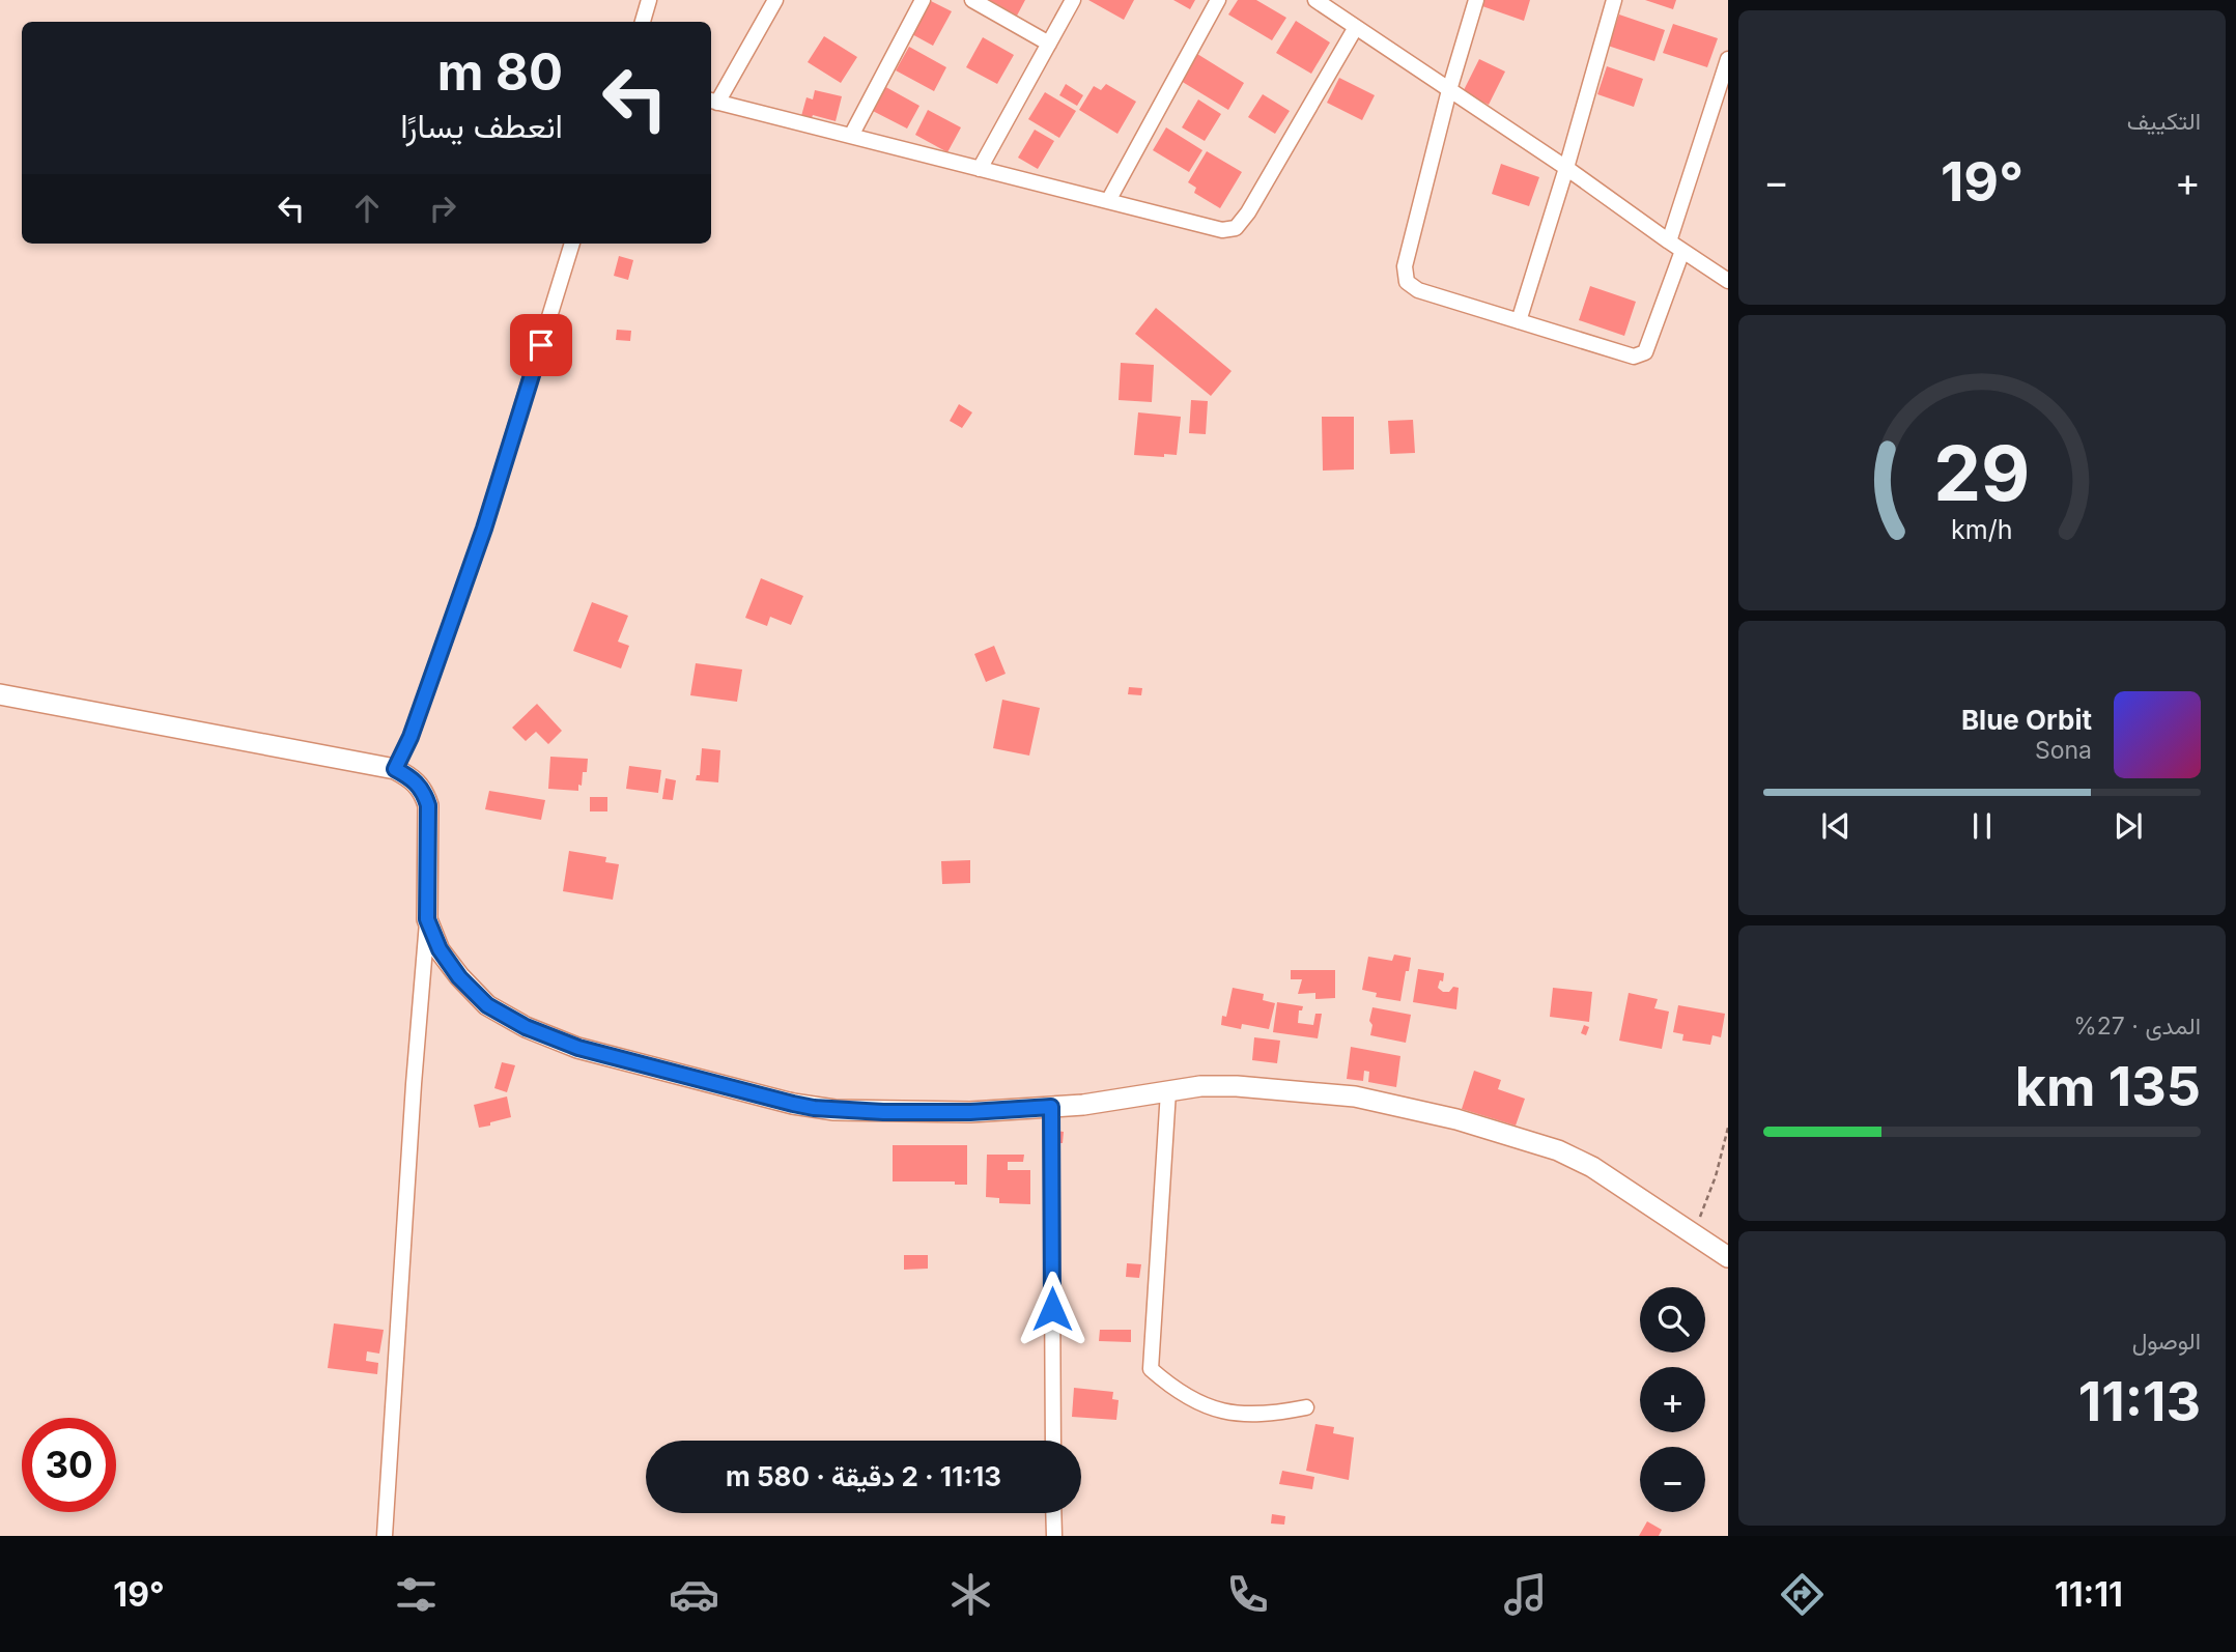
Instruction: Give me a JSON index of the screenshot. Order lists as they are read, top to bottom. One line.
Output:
{"page":{"tile":["التكييف",["المدى · 27%","135 km"],["الوصول","11:13"]],"turn":["80 m","انعطف يسارًا"],"heat":["−","19°","+"],"song":["Blue Orbit","Sona"],"map_buttons":["+","−"],"limit":"30","trip":"11:13 · 2 دقيقة · 580 m","tabs":["11:11","19°"],"gauge":["29","km/h"]}}
